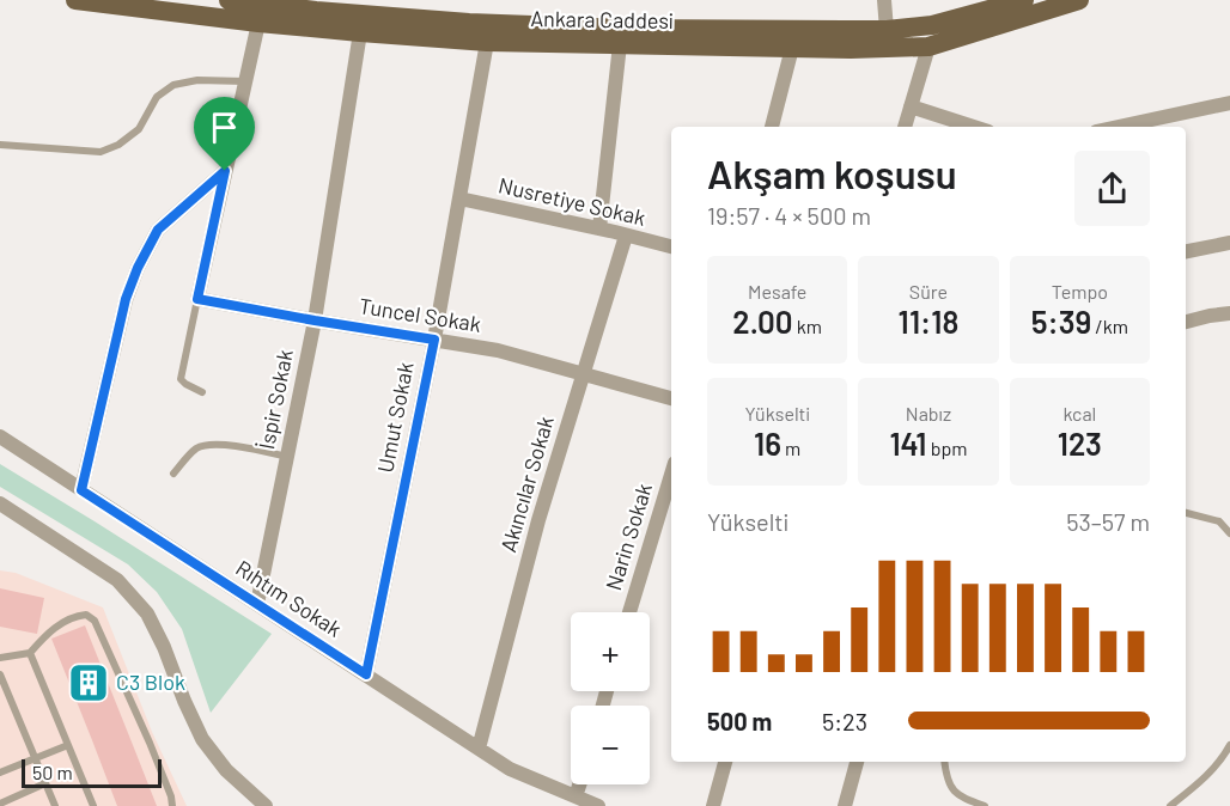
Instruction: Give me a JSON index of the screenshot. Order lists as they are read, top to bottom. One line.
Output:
{"streets":{"main road":["Ankara Caddesi"],"street":["Nusretiye Sokak","Tuncel Sokak","İspir Sokak","Umut Sokak","Akıncılar Sokak","Narin Sokak","Rıhtım Sokak"]},"crossings":[["Ankara Caddesi","İspir Sokak"],["Ankara Caddesi","Umut Sokak"],["Nusretiye Sokak","Umut Sokak"],["Nusretiye Sokak","Akıncılar Sokak"],["Tuncel Sokak","İspir Sokak"],["Tuncel Sokak","Umut Sokak"],["Tuncel Sokak","Akıncılar Sokak"],["İspir Sokak","Rıhtım Sokak"],["Umut Sokak","Rıhtım Sokak"],["Akıncılar Sokak","Rıhtım Sokak"]],"places":{"building":["C3 Blok"]},"scale_bar":"50 m","page":{"heading":["Akşam koşusu","19:57 · 4 × 500 m"],"stats":[["Mesafe","2.00 km"],["Süre","11:18"],["Tempo","5:39 /km"],["Yükselti","16 m"],["Nabız","141 bpm"],["kcal","123"]],"chart":["Yükselti","53–57 m"],"map_buttons":["+","−"],"list":[{"name":"500 m","note":"5:23"}],"scale":"50 m"}}
